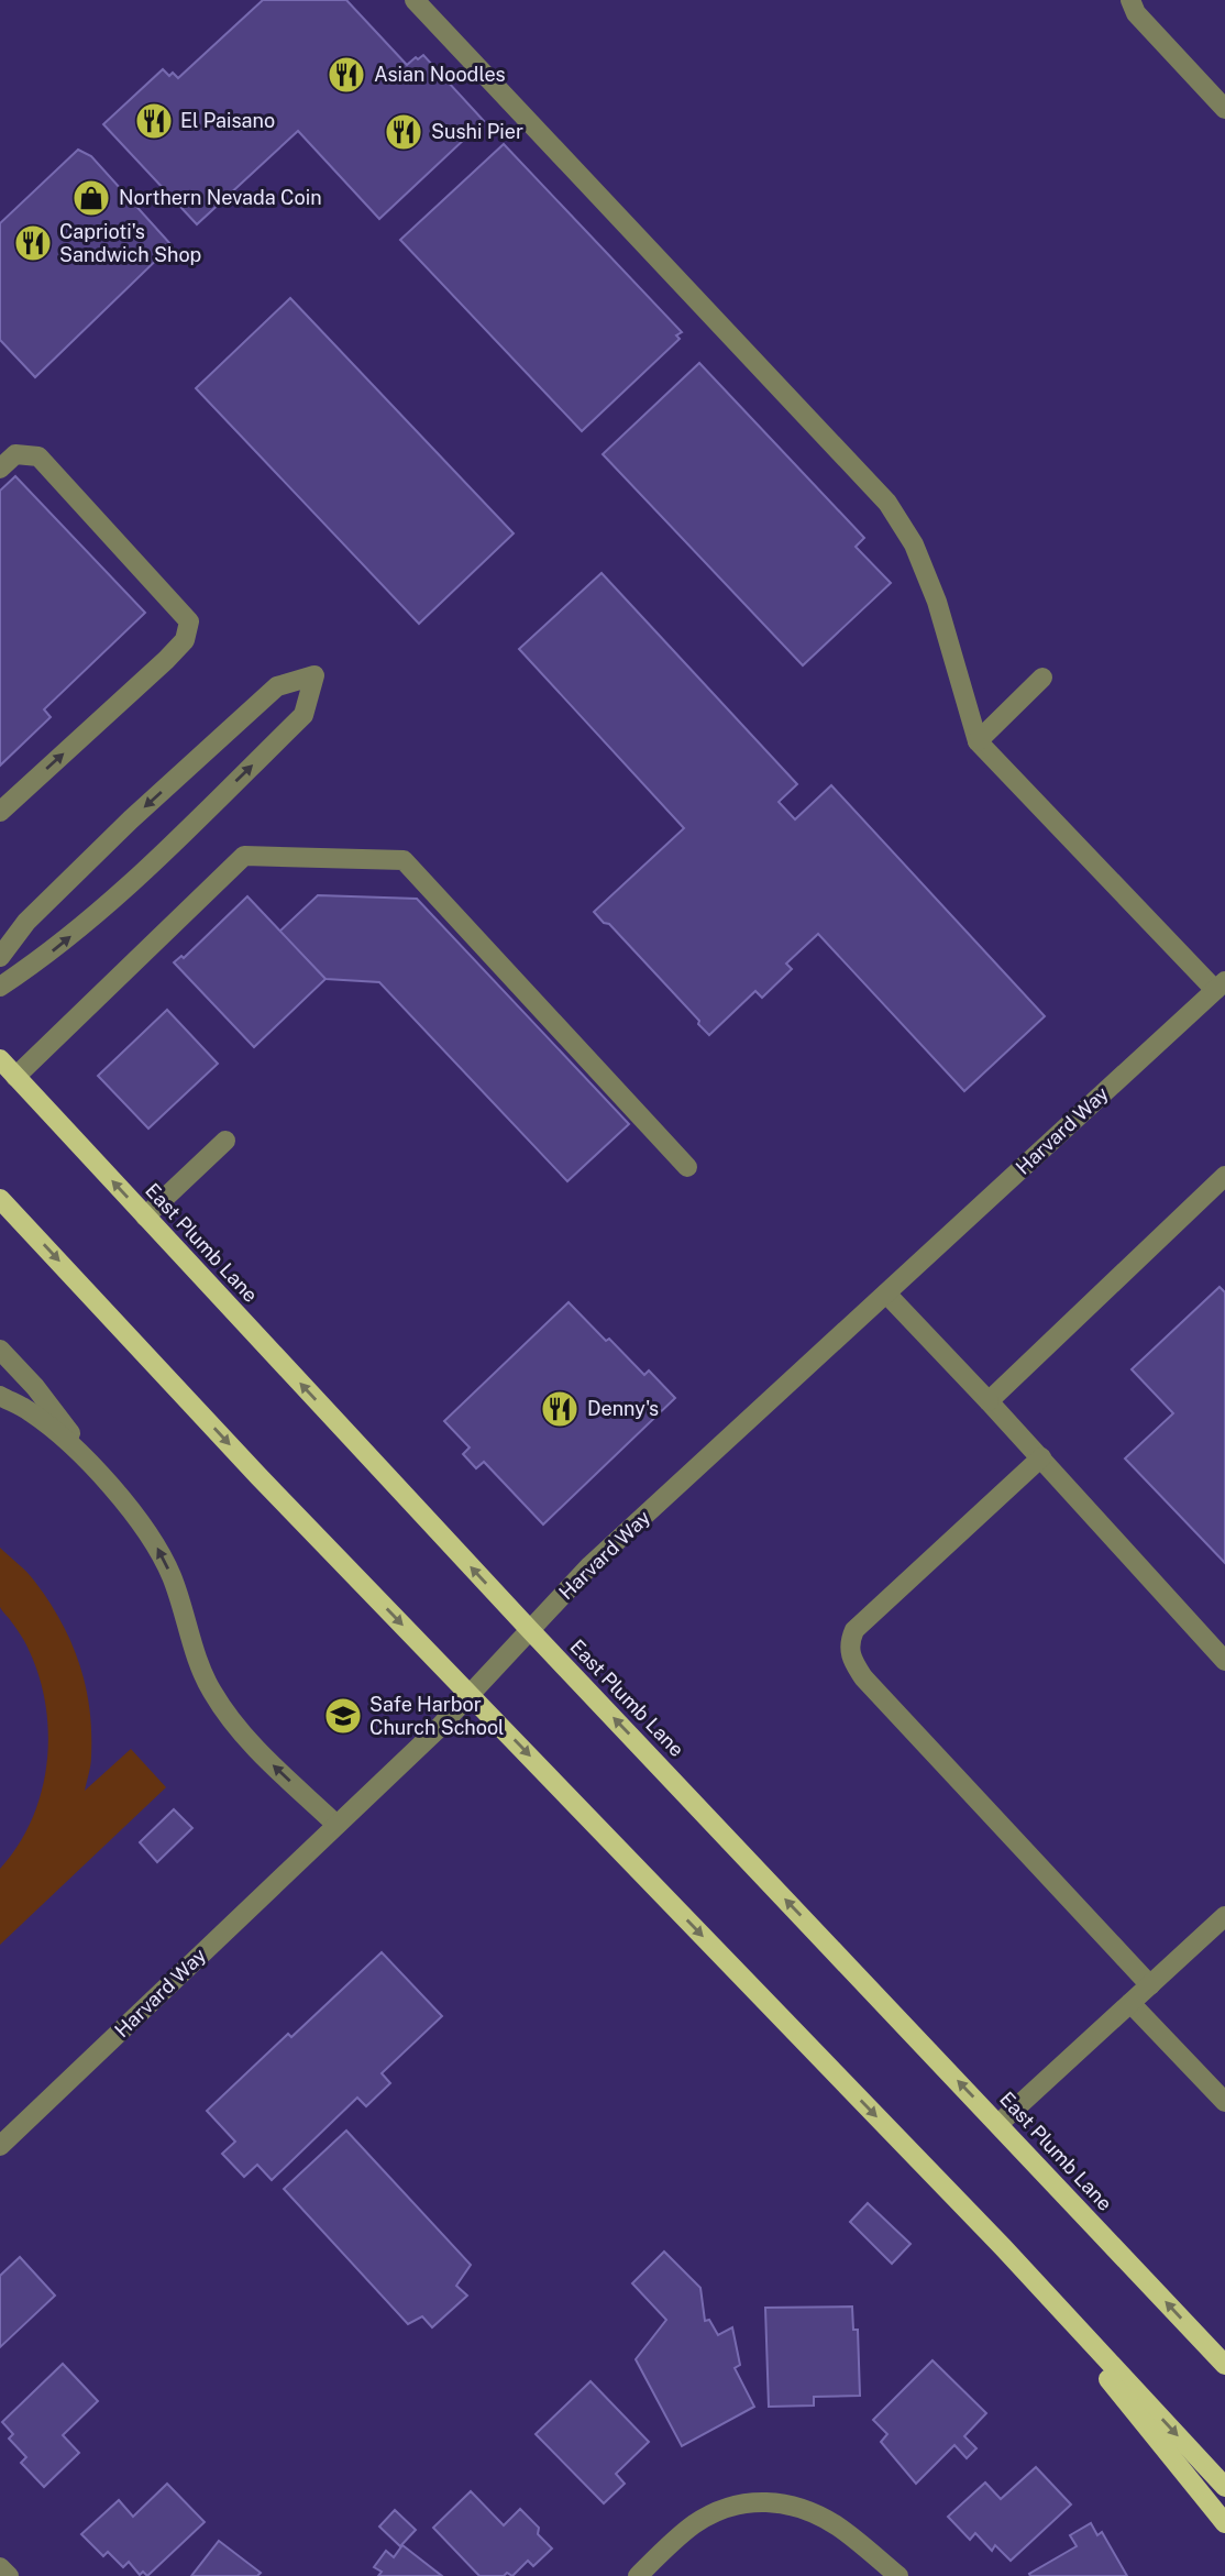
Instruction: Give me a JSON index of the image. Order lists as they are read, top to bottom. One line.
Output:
{"streets":{"main road":["East Plumb Lane"],"street":["Harvard Way"]},"crossings":[["Harvard Way","East Plumb Lane"]],"places":{"restaurant":["Asian Noodles","El Paisano","Sushi Pier","Caprioti's Sandwich Shop","Denny's"],"shop":["Northern Nevada Coin"],"school or university":["Safe Harbor Church School"]}}
